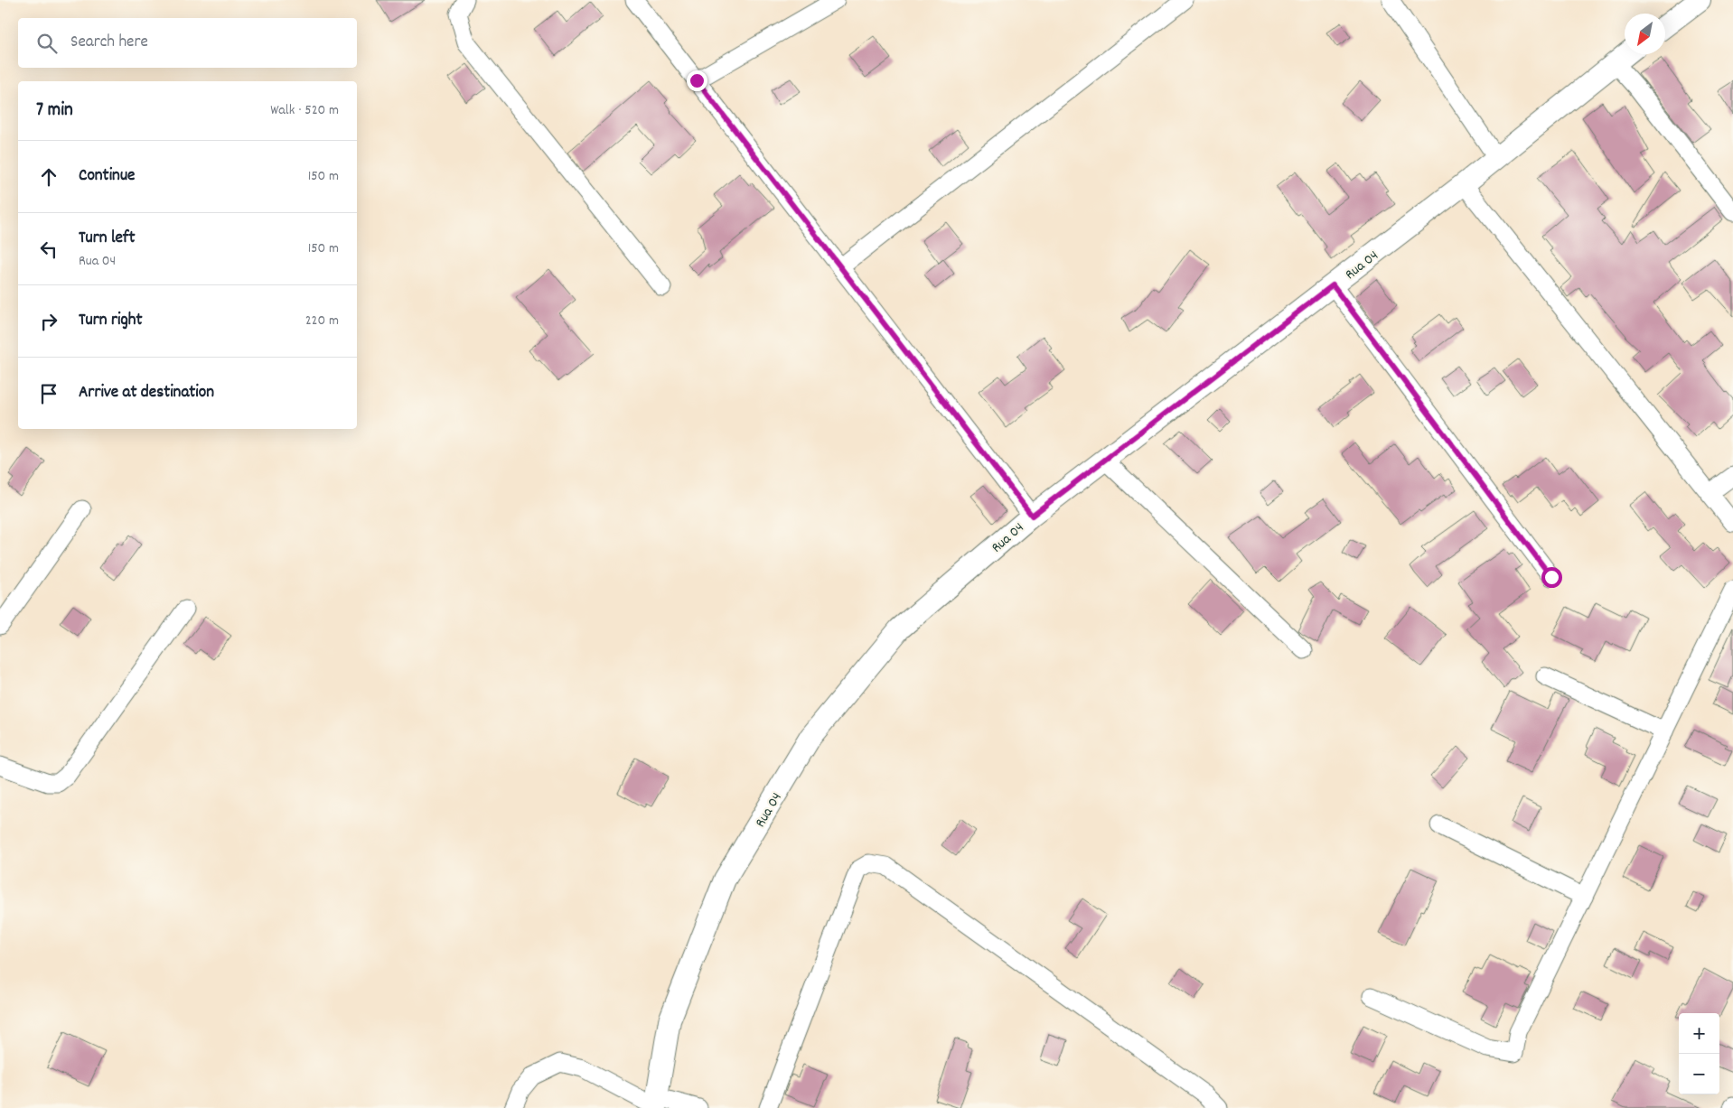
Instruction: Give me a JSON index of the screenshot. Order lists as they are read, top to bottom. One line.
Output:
{"streets":{"street":["Rua 04"]},"north":"bottom left","page":{"search":"Search here","heading":["7 min","Walk · 520 m"],"list":[["Continue","150 m"],["Turn left","Rua 04","150 m"],["Turn right","220 m"],"Arrive at destination"],"map_buttons":["+","−"]}}
